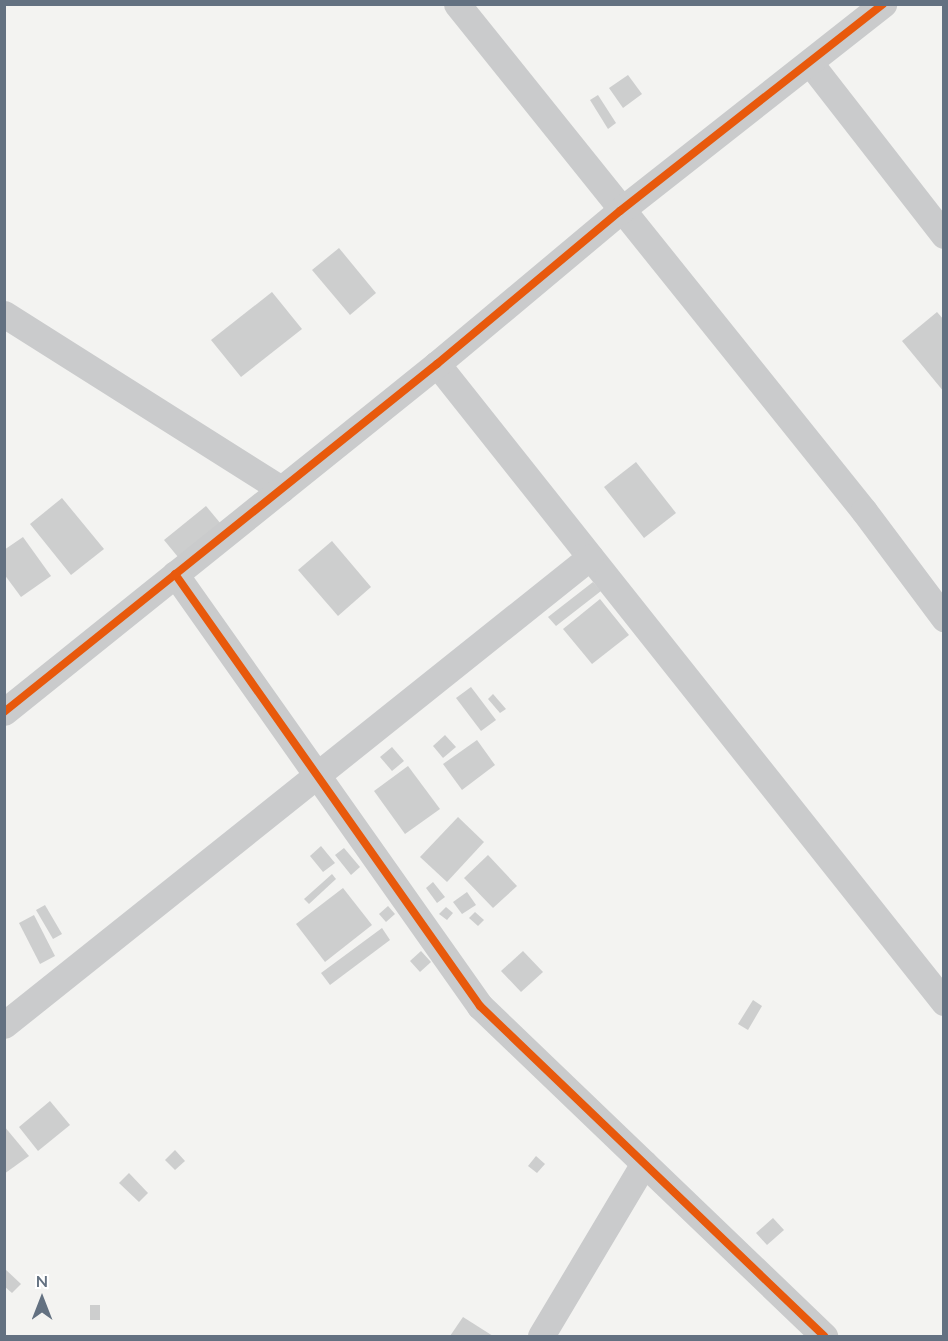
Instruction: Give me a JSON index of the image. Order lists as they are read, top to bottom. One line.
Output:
{"north":"top"}
